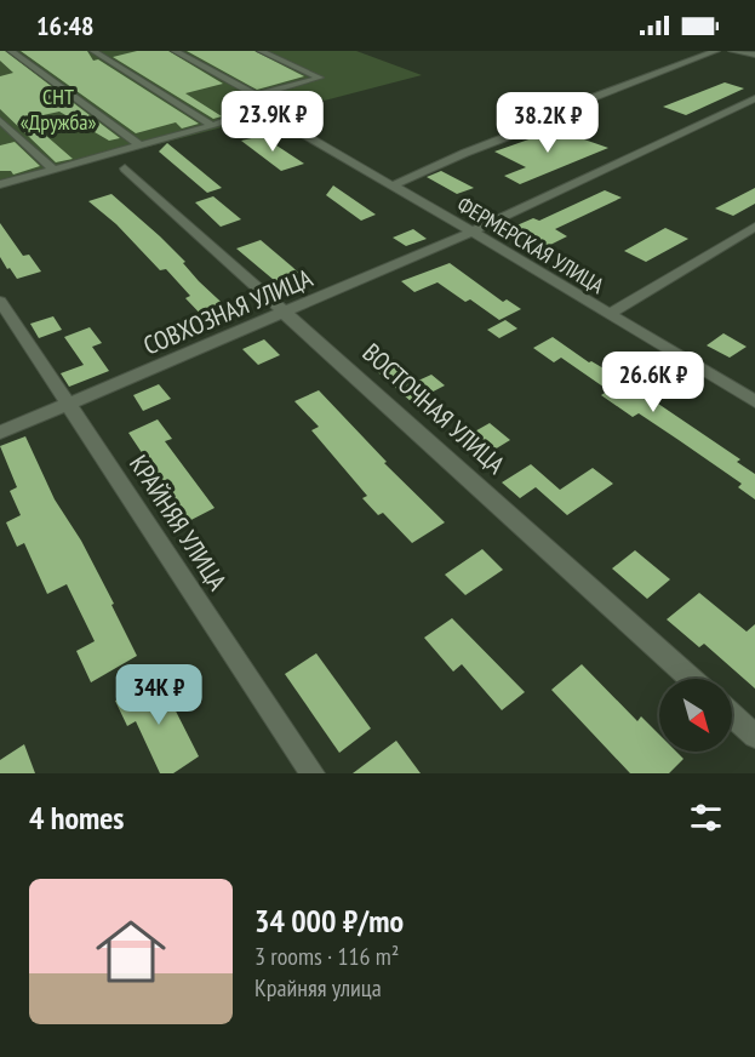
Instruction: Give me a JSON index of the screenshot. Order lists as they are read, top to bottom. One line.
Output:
{"streets":{"street":["ФЕРМЕРСКАЯ УЛИЦА","СОВХОЗНАЯ УЛИЦА","ВОСТОЧНАЯ УЛИЦА","КРАЙНЯЯ УЛИЦА"]},"crossings":[["ФЕРМЕРСКАЯ УЛИЦА","СОВХОЗНАЯ УЛИЦА"],["СОВХОЗНАЯ УЛИЦА","ВОСТОЧНАЯ УЛИЦА"],["СОВХОЗНАЯ УЛИЦА","КРАЙНЯЯ УЛИЦА"]],"parks":["СНТ «Дружба»"],"north":"bottom right","page":{"status":"16:48","price":["23.9K ₽","38.2K ₽","26.6K ₽","34K ₽"],"heading":"4 homes","list":[{"name":"34 000 ₽/mo","note":"3 rooms · 116 m² · Крайняя улица"}]}}
